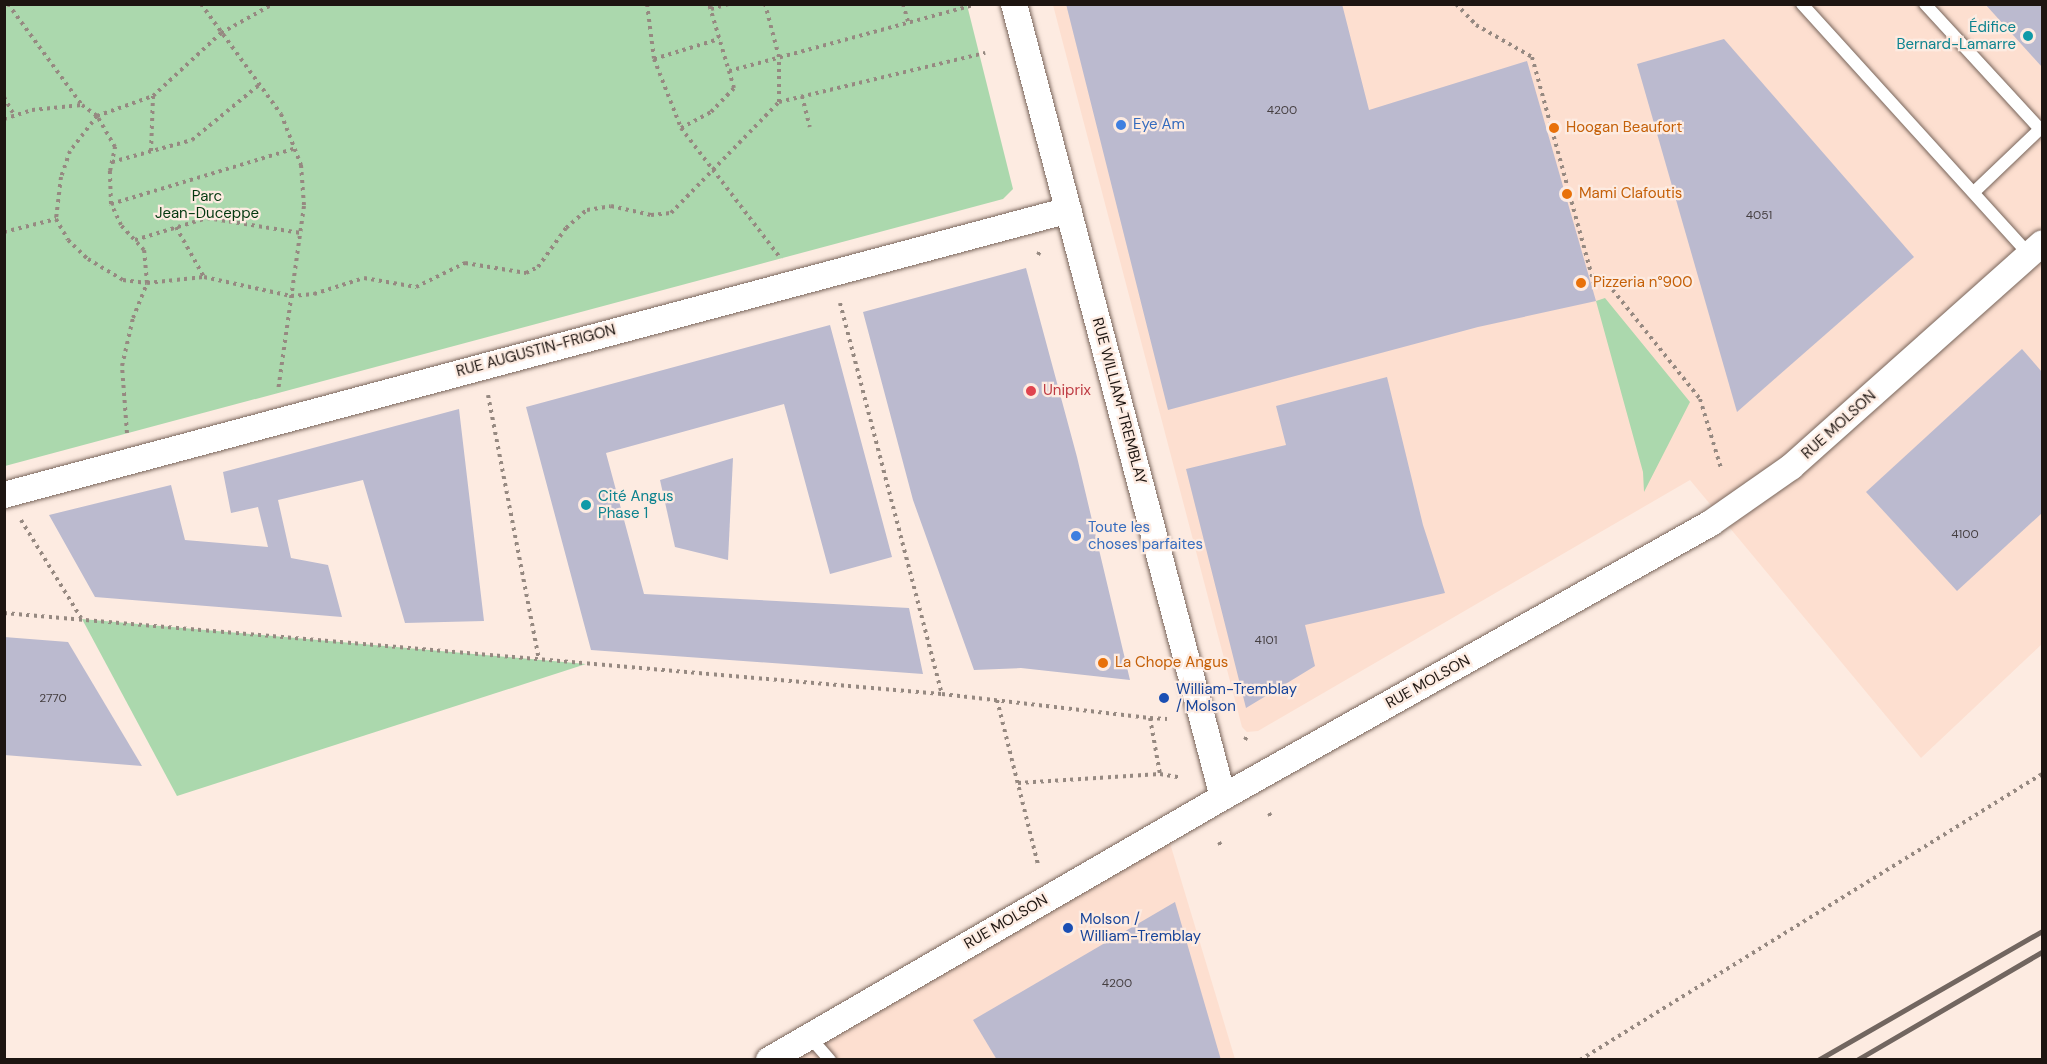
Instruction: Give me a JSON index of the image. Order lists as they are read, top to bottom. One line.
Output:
{"streets":{"street":["RUE AUGUSTIN-FRIGON","RUE WILLIAM-TREMBLAY","RUE MOLSON"]},"crossings":[["RUE AUGUSTIN-FRIGON","RUE WILLIAM-TREMBLAY"],["RUE WILLIAM-TREMBLAY","RUE MOLSON"]],"parks":["Parc Jean-Duceppe"],"places":["Édifice Bernard-Lamarre","Eye Am","Hoogan Beaufort","Mami Clafoutis","Pizzeria n°900","Uniprix","Cité Angus Phase 1","Toute les choses parfaites","La Chope Angus","William-Tremblay / Molson","Molson / William-Tremblay"],"house_numbers":["4200","4051","4100","4101","2770","4200"]}
